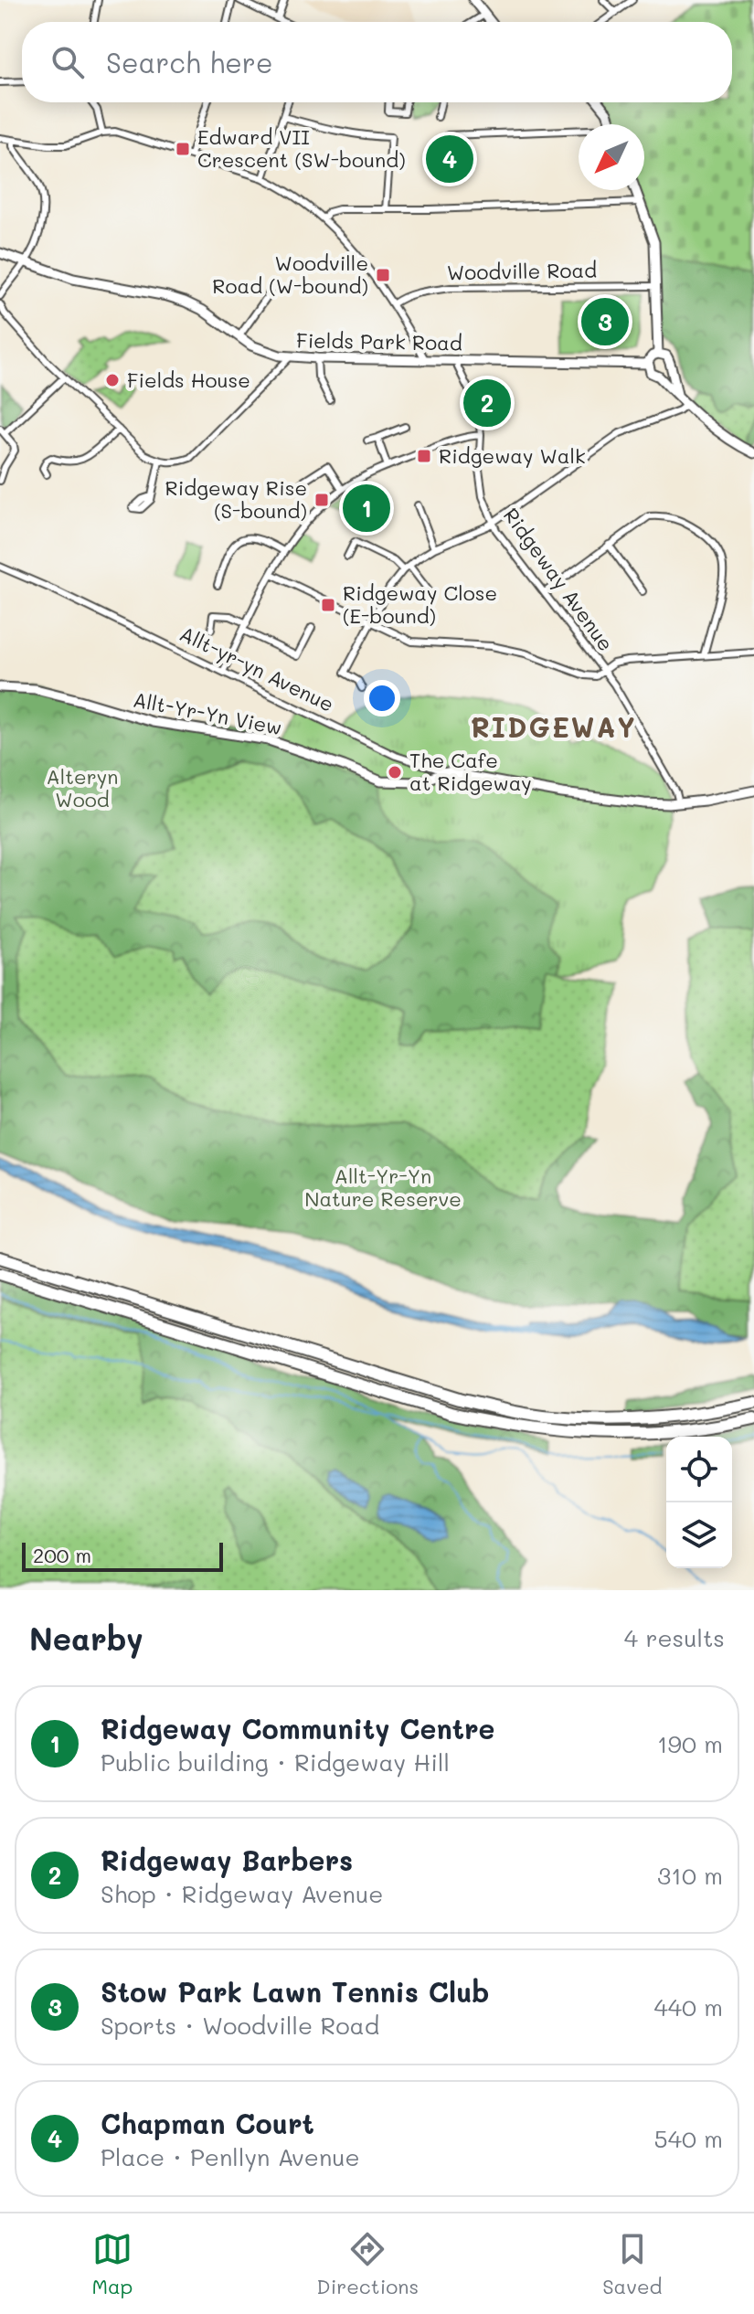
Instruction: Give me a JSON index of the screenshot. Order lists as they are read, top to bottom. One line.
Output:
{"streets":{"main road":["Fields Park Road","Allt-yr-yn Avenue","Allt-Yr-Yn View"],"street":["Woodville Road","Ridgeway Avenue"]},"crossings":[["Fields Park Road","Ridgeway Avenue"],["Ridgeway Avenue","Allt-yr-yn Avenue"],["Allt-yr-yn Avenue","Allt-Yr-Yn View"]],"districts":["RIDGEWAY"],"parks":["Alteryn Wood","Allt-Yr-Yn Nature Reserve"],"places":{"transit":["Edward VII Crescent (SW-bound)","Woodville Road (W-bound)","Ridgeway Walk","Ridgeway Rise (S-bound)","Ridgeway Close (E-bound)"],"other":["Fields House","The Cafe at Ridgeway"]},"scale_bar":"200 m","north":"bottom left","page":{"search":"Search here","pins":["4","3","2","1"],"scale":"200 m","heading":["Nearby","4 results"],"list":[{"mark":"1","name":"Ridgeway Community Centre","note":"Public building · Ridgeway Hill","value":"190 m"},{"mark":"2","name":"Ridgeway Barbers","note":"Shop · Ridgeway Avenue","value":"310 m"},{"mark":"3","name":"Stow Park Lawn Tennis Club","note":"Sports · Woodville Road","value":"440 m"},{"mark":"4","name":"Chapman Court","note":"Place · Penllyn Avenue","value":"540 m"}],"nav":["Map","Directions","Saved"]}}
